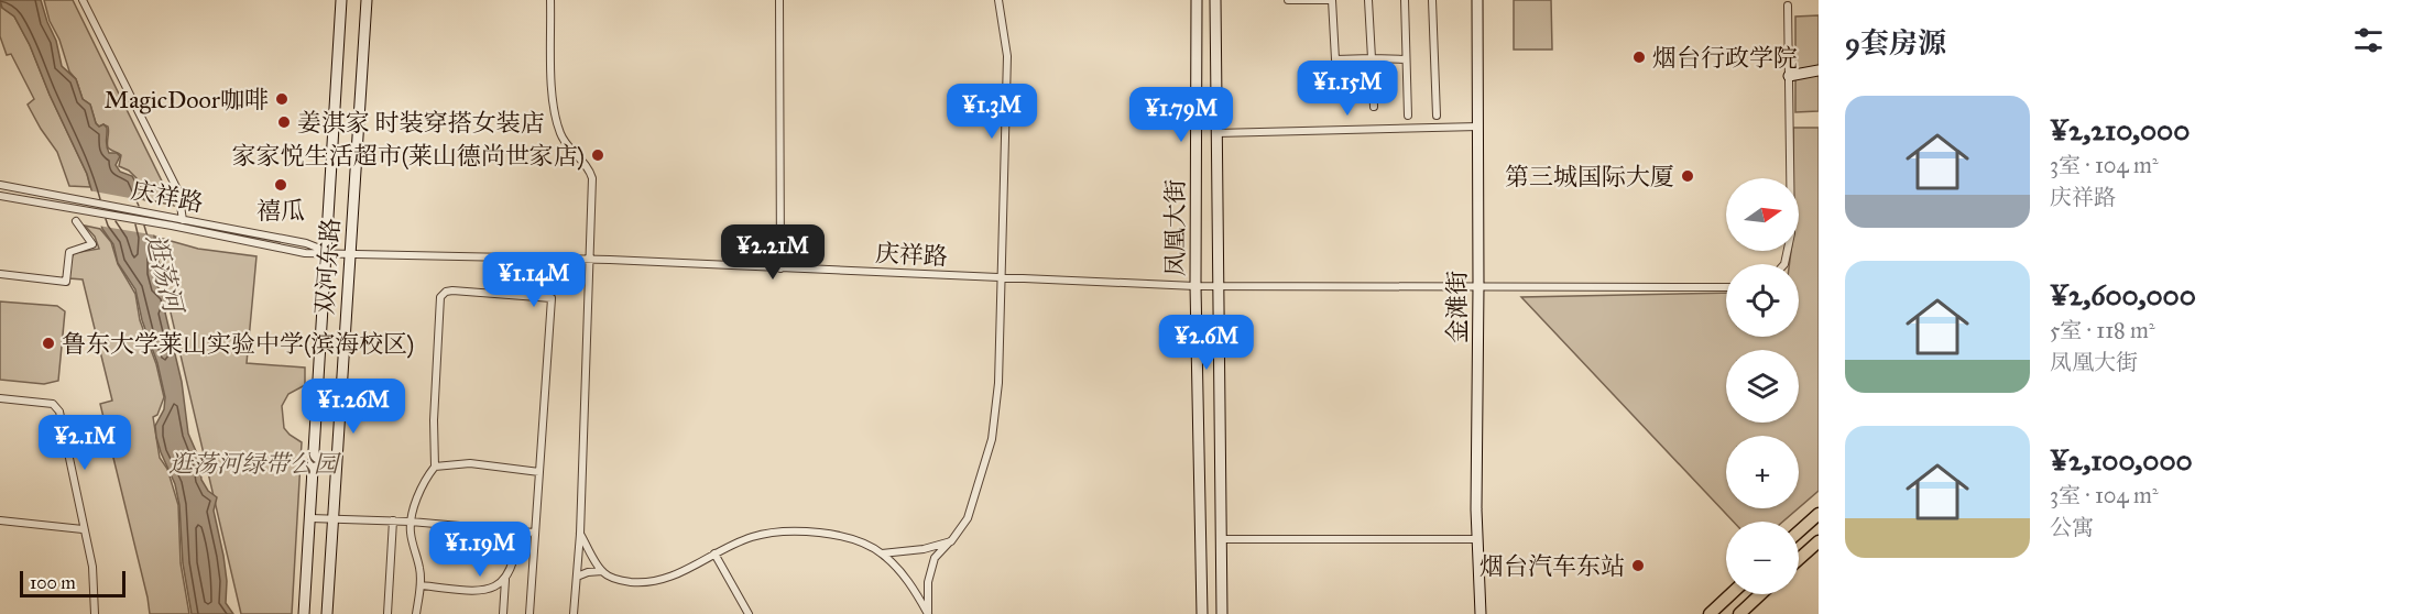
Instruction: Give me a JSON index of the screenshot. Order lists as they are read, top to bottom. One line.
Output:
{"streets":{"street":["庆祥路","凤凰大街","双河东路","金滩街"]},"crossings":[["庆祥路","凤凰大街"],["庆祥路","双河东路"],["庆祥路","金滩街"]],"water":["逛荡河"],"parks":["逛荡河绿带公园"],"places":["烟台行政学院","MagicDoor咖啡","姜淇家 时装穿搭女装店","家家悦生活超市(莱山德尚世家店)","第三城国际大厦","禧瓜","鲁东大学莱山实验中学(滨海校区)","烟台汽车东站"],"scale_bar":"100 m","north":"right","page":{"heading":"9套房源","price":["¥1.15M","¥1.3M","¥1.79M","¥2.21M","¥1.14M","¥2.6M","¥1.26M","¥2.1M","¥1.19M"],"list":[{"name":"¥2,210,000","note":"3室 · 104 m² · 庆祥路"},{"name":"¥2,600,000","note":"5室 · 118 m² · 凤凰大街"},{"name":"¥2,100,000","note":"3室 · 104 m² · 公寓"}],"map_buttons":["+","−"],"scale":"100 m"}}
